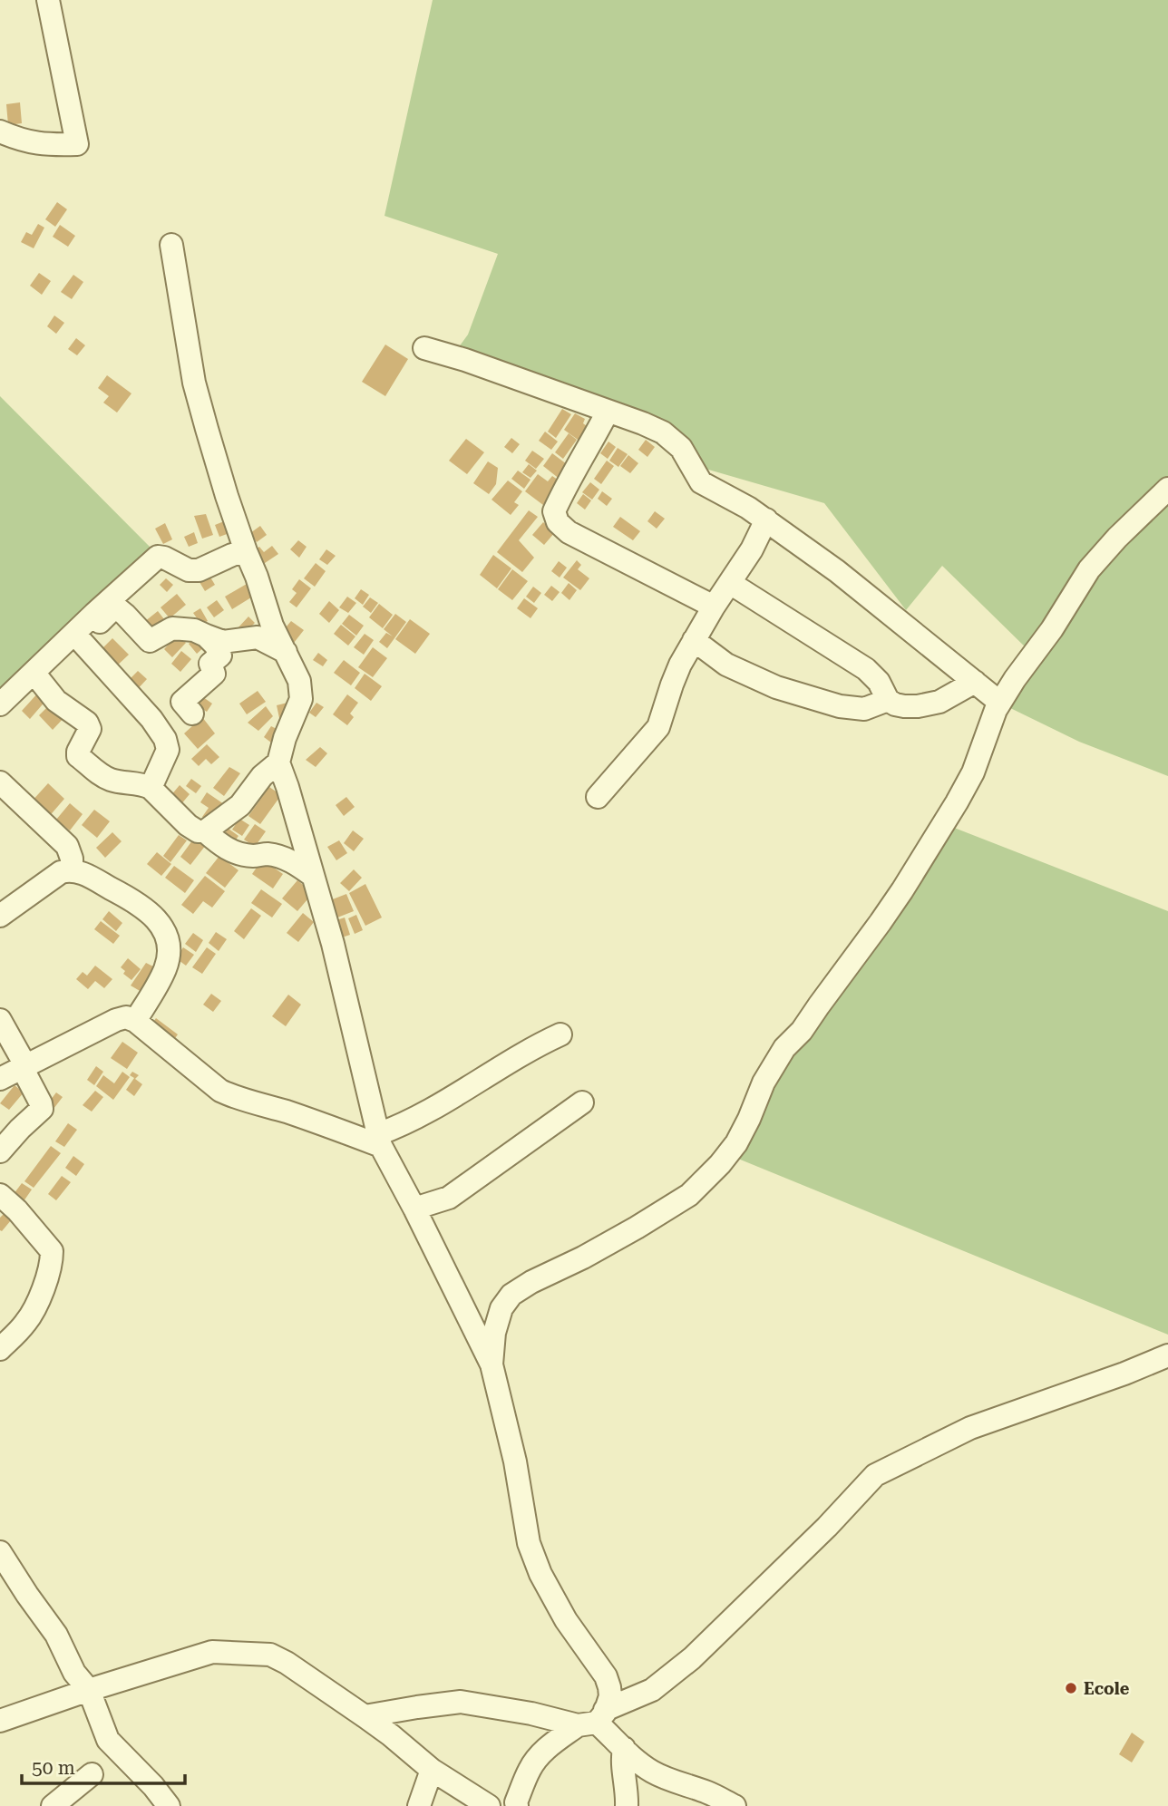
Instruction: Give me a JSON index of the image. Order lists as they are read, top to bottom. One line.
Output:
{"places":["Ecole"],"scale_bar":"50 m"}
